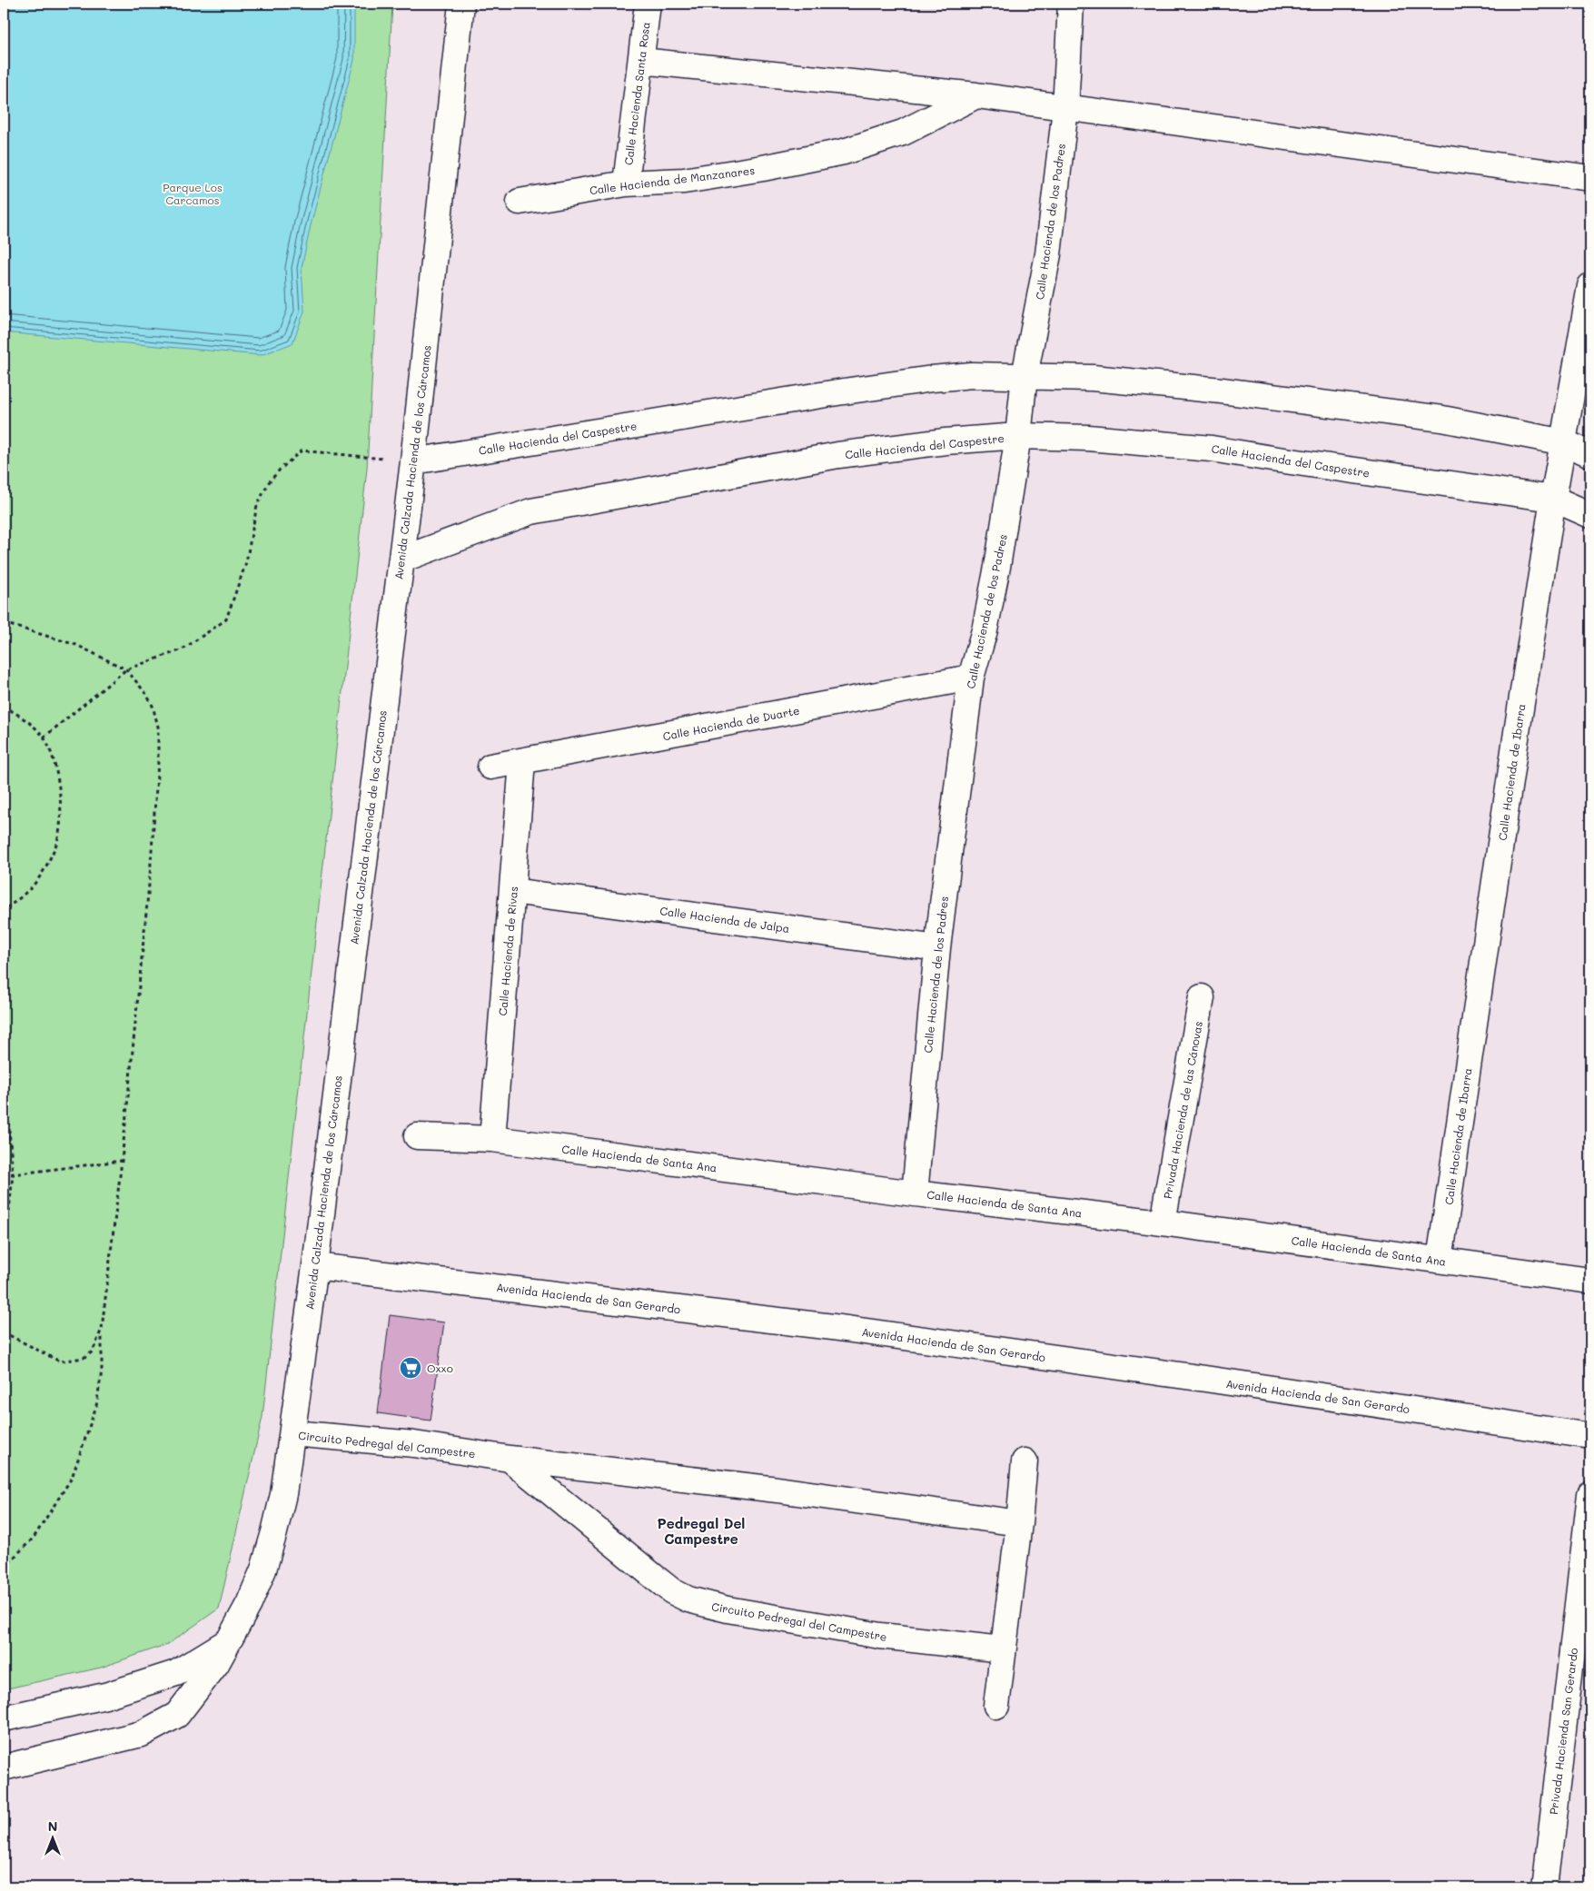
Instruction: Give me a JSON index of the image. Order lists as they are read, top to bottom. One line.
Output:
{"streets":{"street":["Calle Hacienda Santa Rosa","Calle Hacienda de Manzanares","Calle Hacienda de los Padres","Calle Hacienda del Caspestre","Avenida Calzada Hacienda de los Cárcamos","Calle Hacienda de Duarte","Calle Hacienda de Ibarra","Calle Hacienda de Jalpa","Calle Hacienda de Rivas","Privada Hacienda de las Cánovas","Calle Hacienda de Santa Ana","Avenida Hacienda de San Gerardo","Circuito Pedregal del Campestre","Privada Hacienda San Gerardo"]},"crossings":[["Calle Hacienda Santa Rosa","Calle Hacienda de Manzanares"],["Calle Hacienda de los Padres","Calle Hacienda del Caspestre"],["Calle Hacienda de los Padres","Calle Hacienda de Duarte"],["Calle Hacienda de los Padres","Calle Hacienda de Jalpa"],["Calle Hacienda de los Padres","Calle Hacienda de Santa Ana"],["Calle Hacienda del Caspestre","Avenida Calzada Hacienda de los Cárcamos"],["Calle Hacienda del Caspestre","Calle Hacienda de Ibarra"],["Avenida Calzada Hacienda de los Cárcamos","Avenida Hacienda de San Gerardo"],["Avenida Calzada Hacienda de los Cárcamos","Circuito Pedregal del Campestre"],["Calle Hacienda de Duarte","Calle Hacienda de Rivas"],["Calle Hacienda de Ibarra","Calle Hacienda de Santa Ana"],["Calle Hacienda de Jalpa","Calle Hacienda de Rivas"],["Calle Hacienda de Rivas","Calle Hacienda de Santa Ana"],["Privada Hacienda de las Cánovas","Calle Hacienda de Santa Ana"]],"districts":["Pedregal Del Campestre"],"parks":["Parque Los Carcamos"],"places":{"supermarket":["Oxxo"]},"north":"top"}
